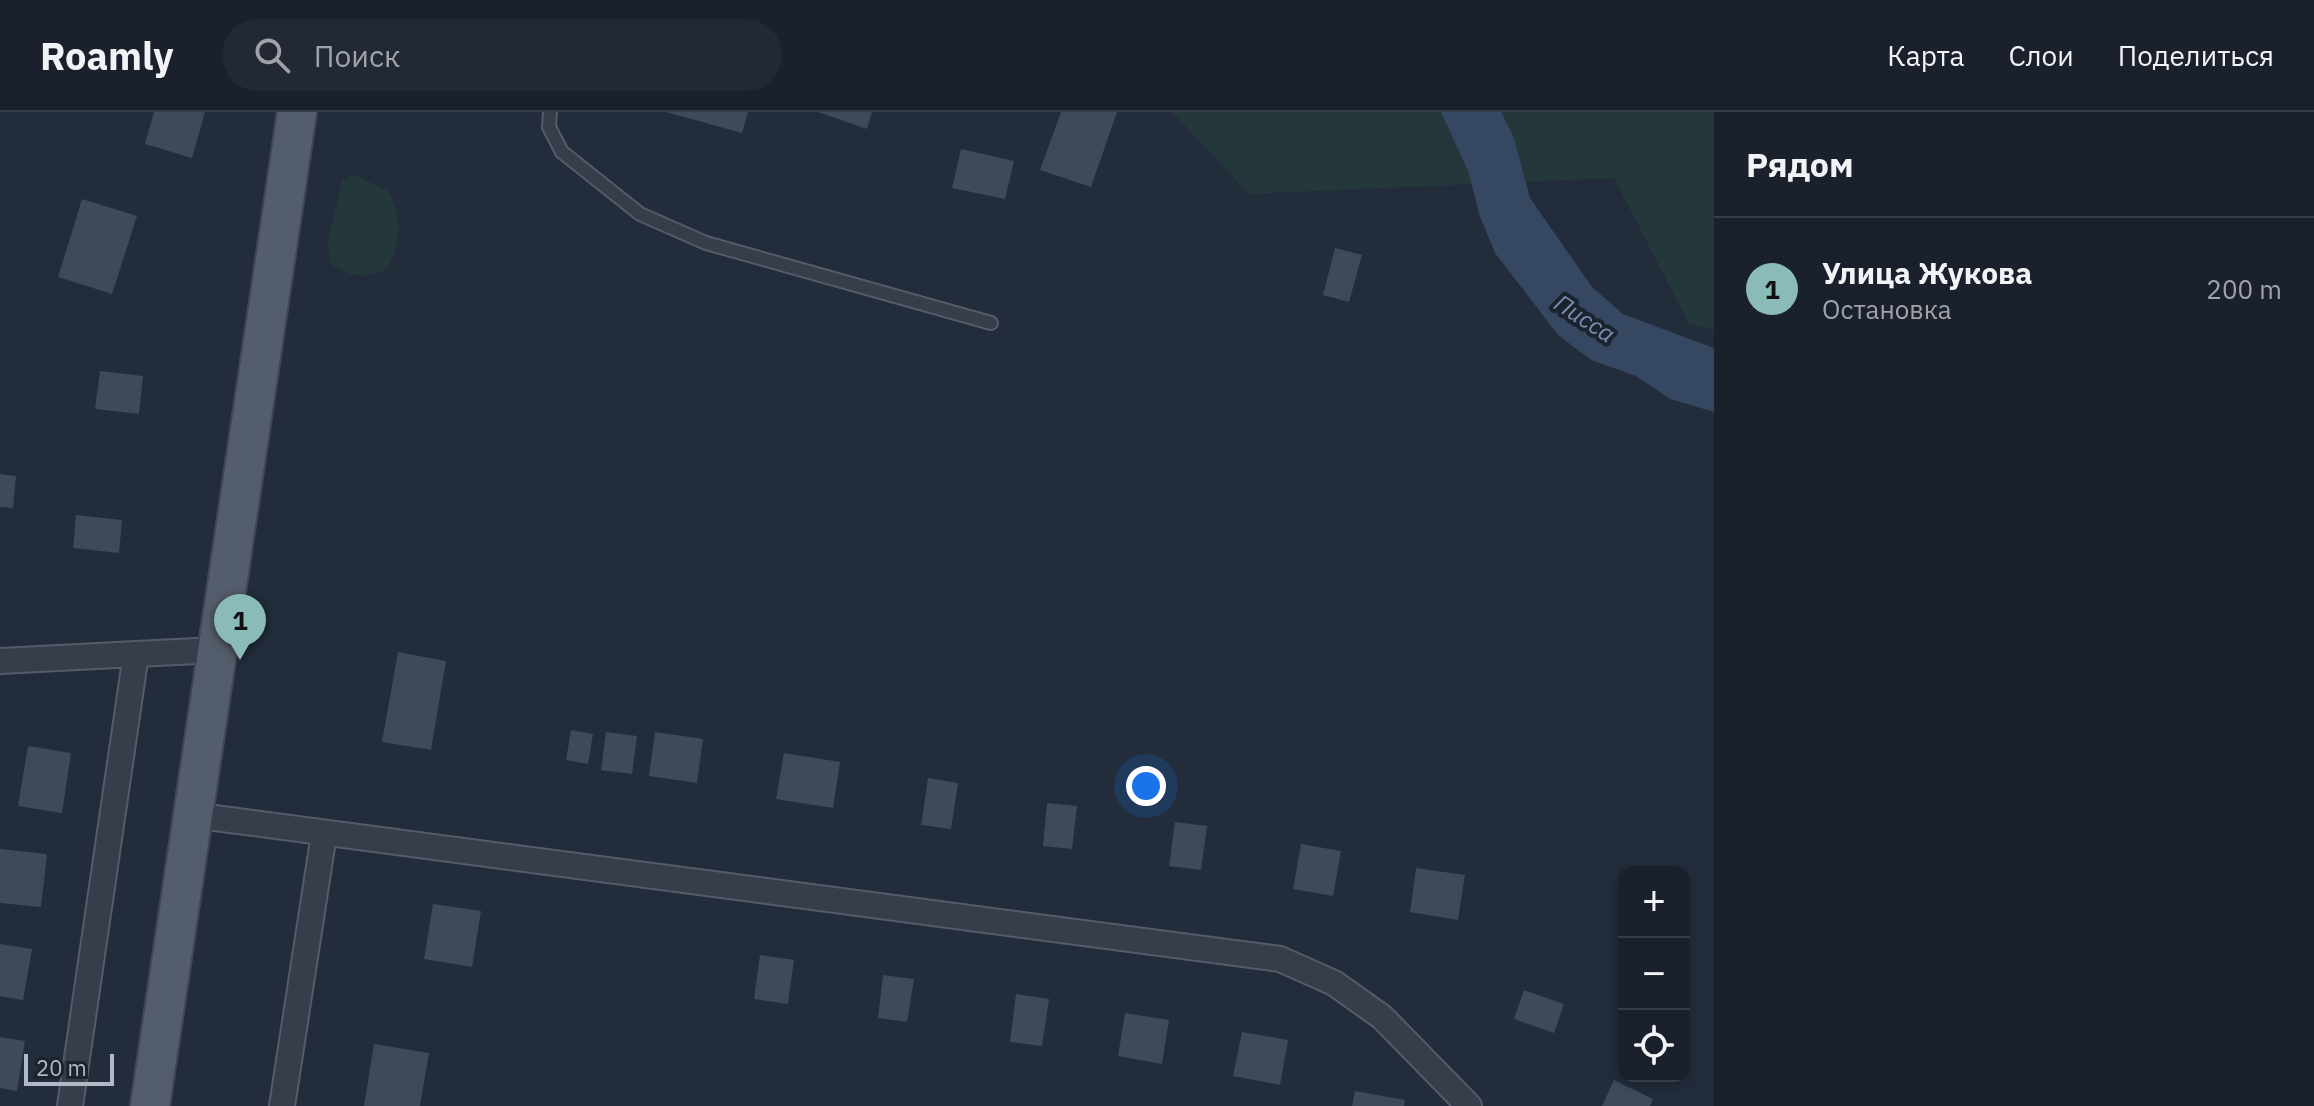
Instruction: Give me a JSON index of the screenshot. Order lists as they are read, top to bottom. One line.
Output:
{"water":["Писса"],"scale_bar":"20 m","page":{"header":"Roamly","search":"Поиск","nav":["Карта","Слои","Поделиться"],"heading":"Рядом","list":[{"mark":"1","name":"Улица Жукова","note":"Остановка","value":"200 m"}],"pins":"1","map_buttons":["+","−"],"scale":"20 m"}}
